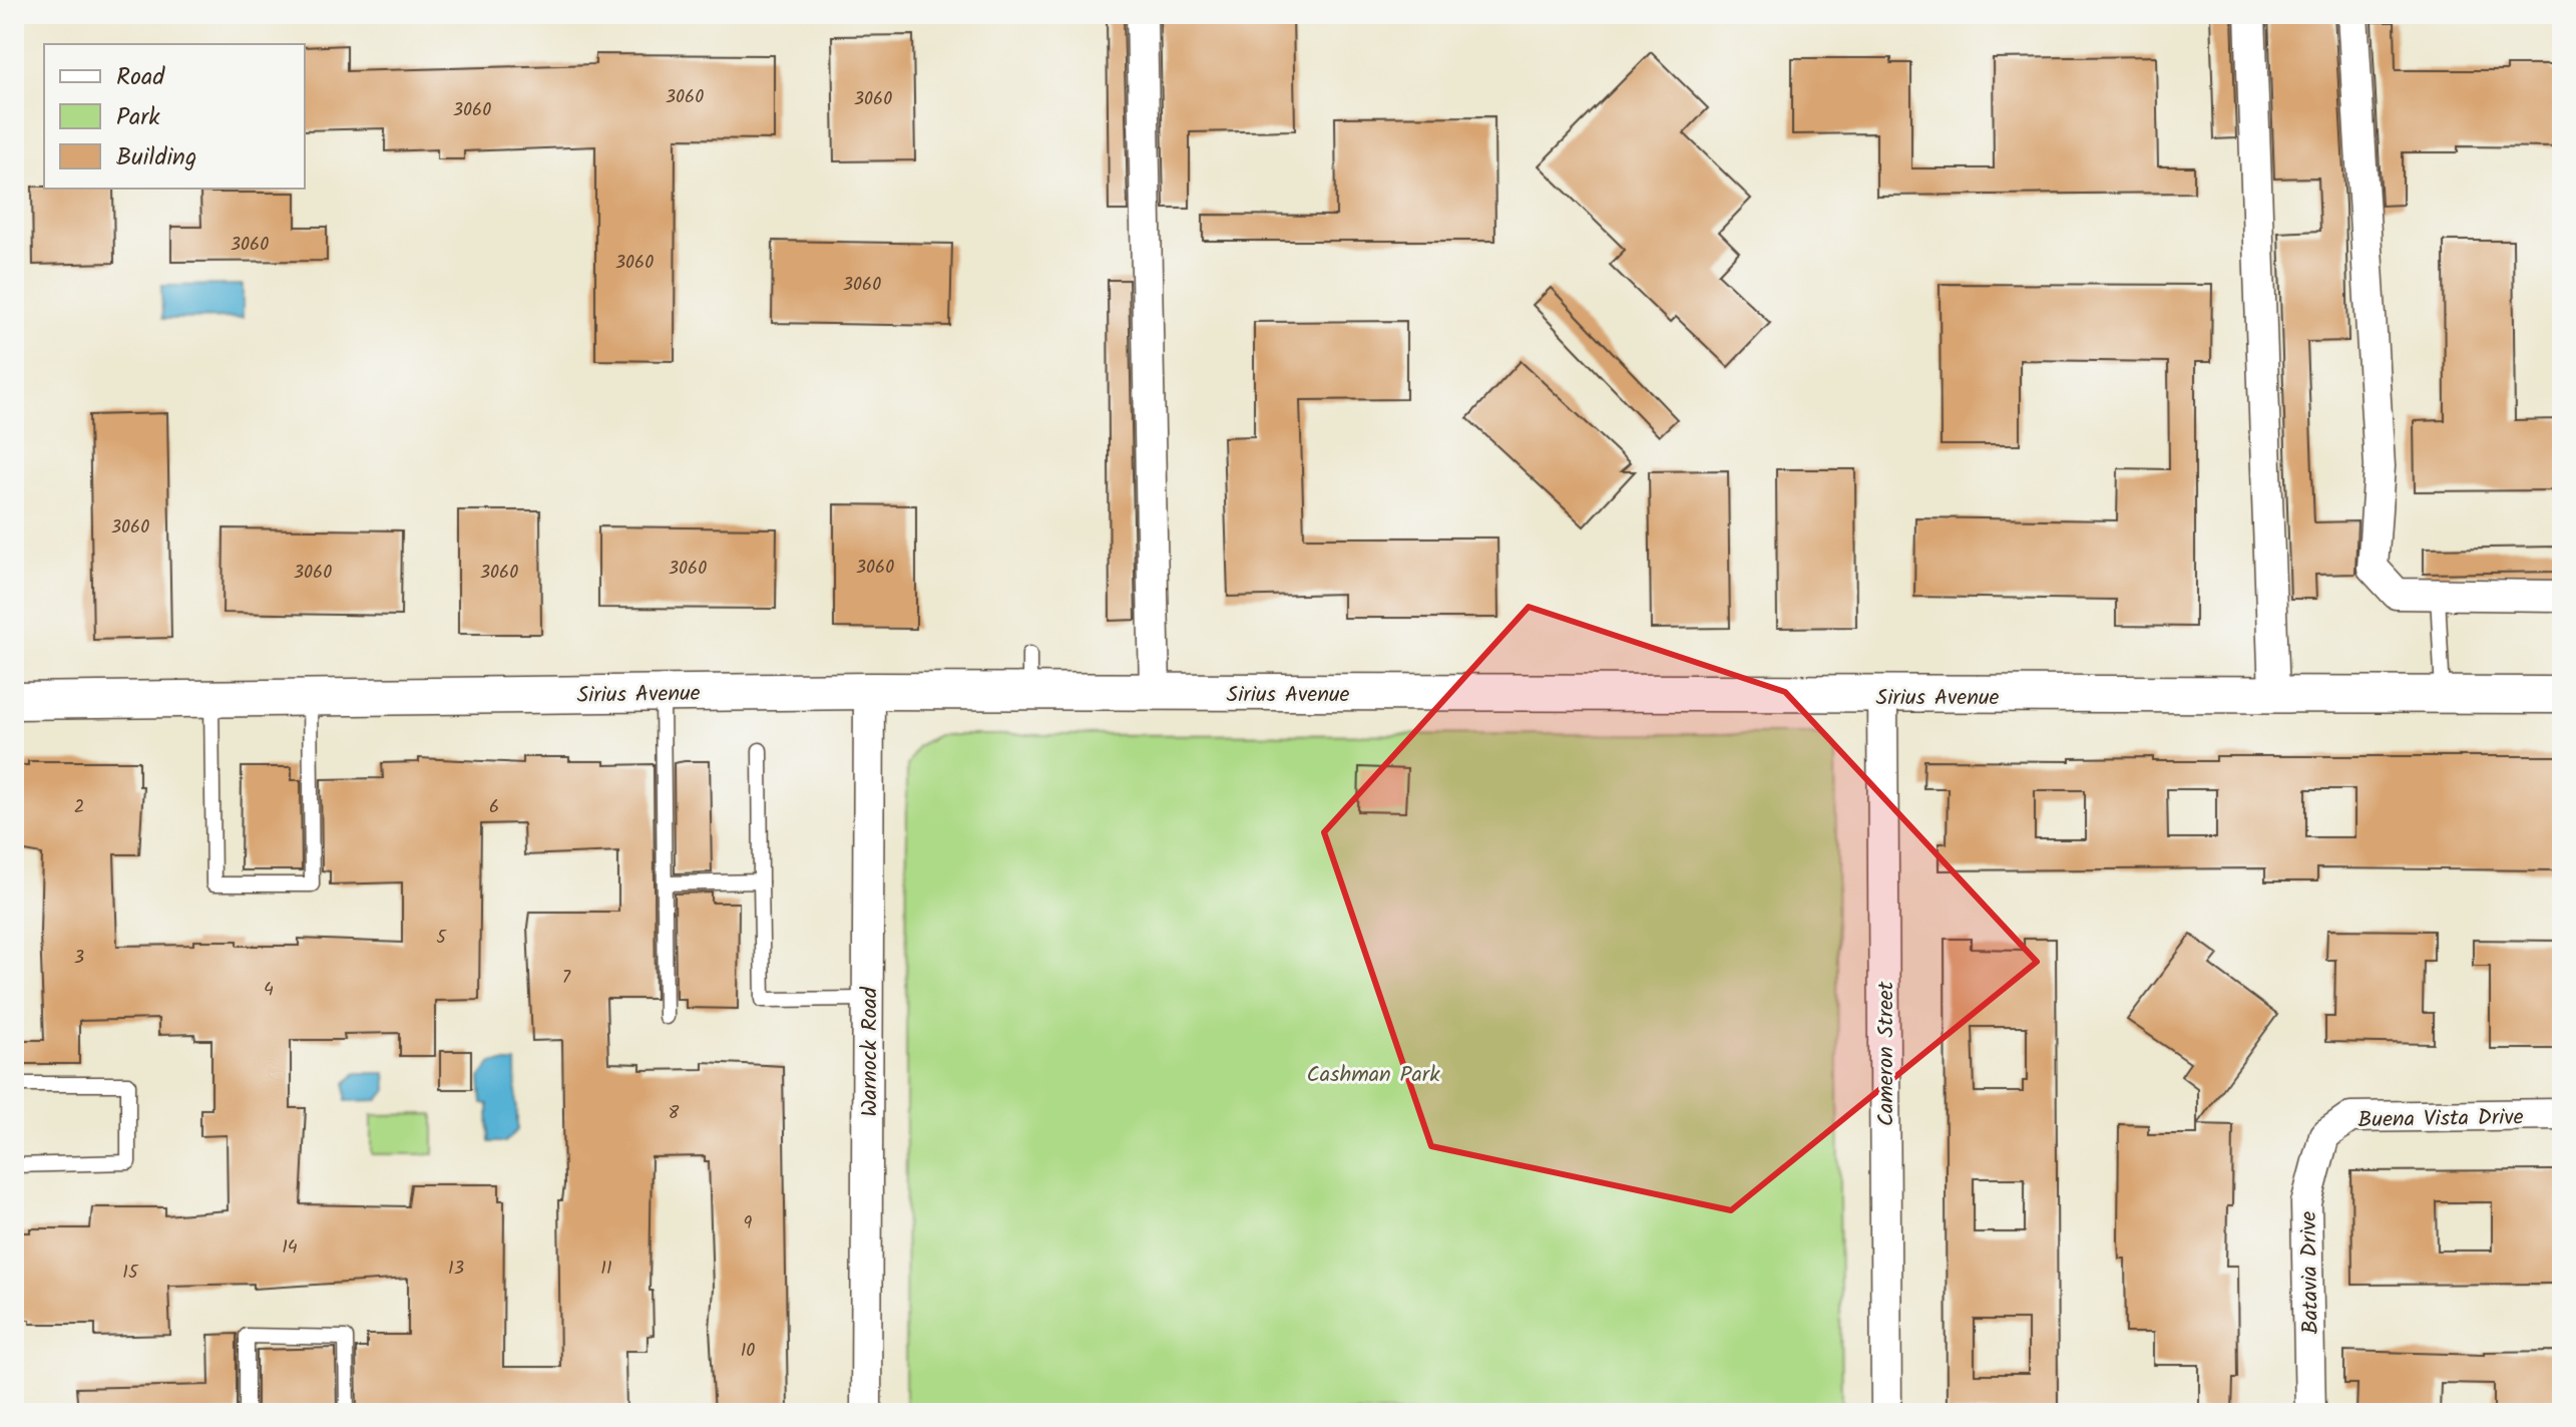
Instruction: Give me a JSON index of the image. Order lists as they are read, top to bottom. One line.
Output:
{"streets":{"street":["Sirius Avenue","Warnock Road","Cameron Street","Buena Vista Drive","Batavia Drive"]},"crossings":[["Sirius Avenue","Warnock Road"],["Sirius Avenue","Cameron Street"],["Buena Vista Drive","Batavia Drive"]],"parks":["Cashman Park"],"house_numbers":["3060","3060","3060","3060","3060","3060","3060","3060","3060","3060","3060","2","6","5","3","7","4","8","9","14","13","11","15","10"],"legend":["Road","Park","Building"]}
